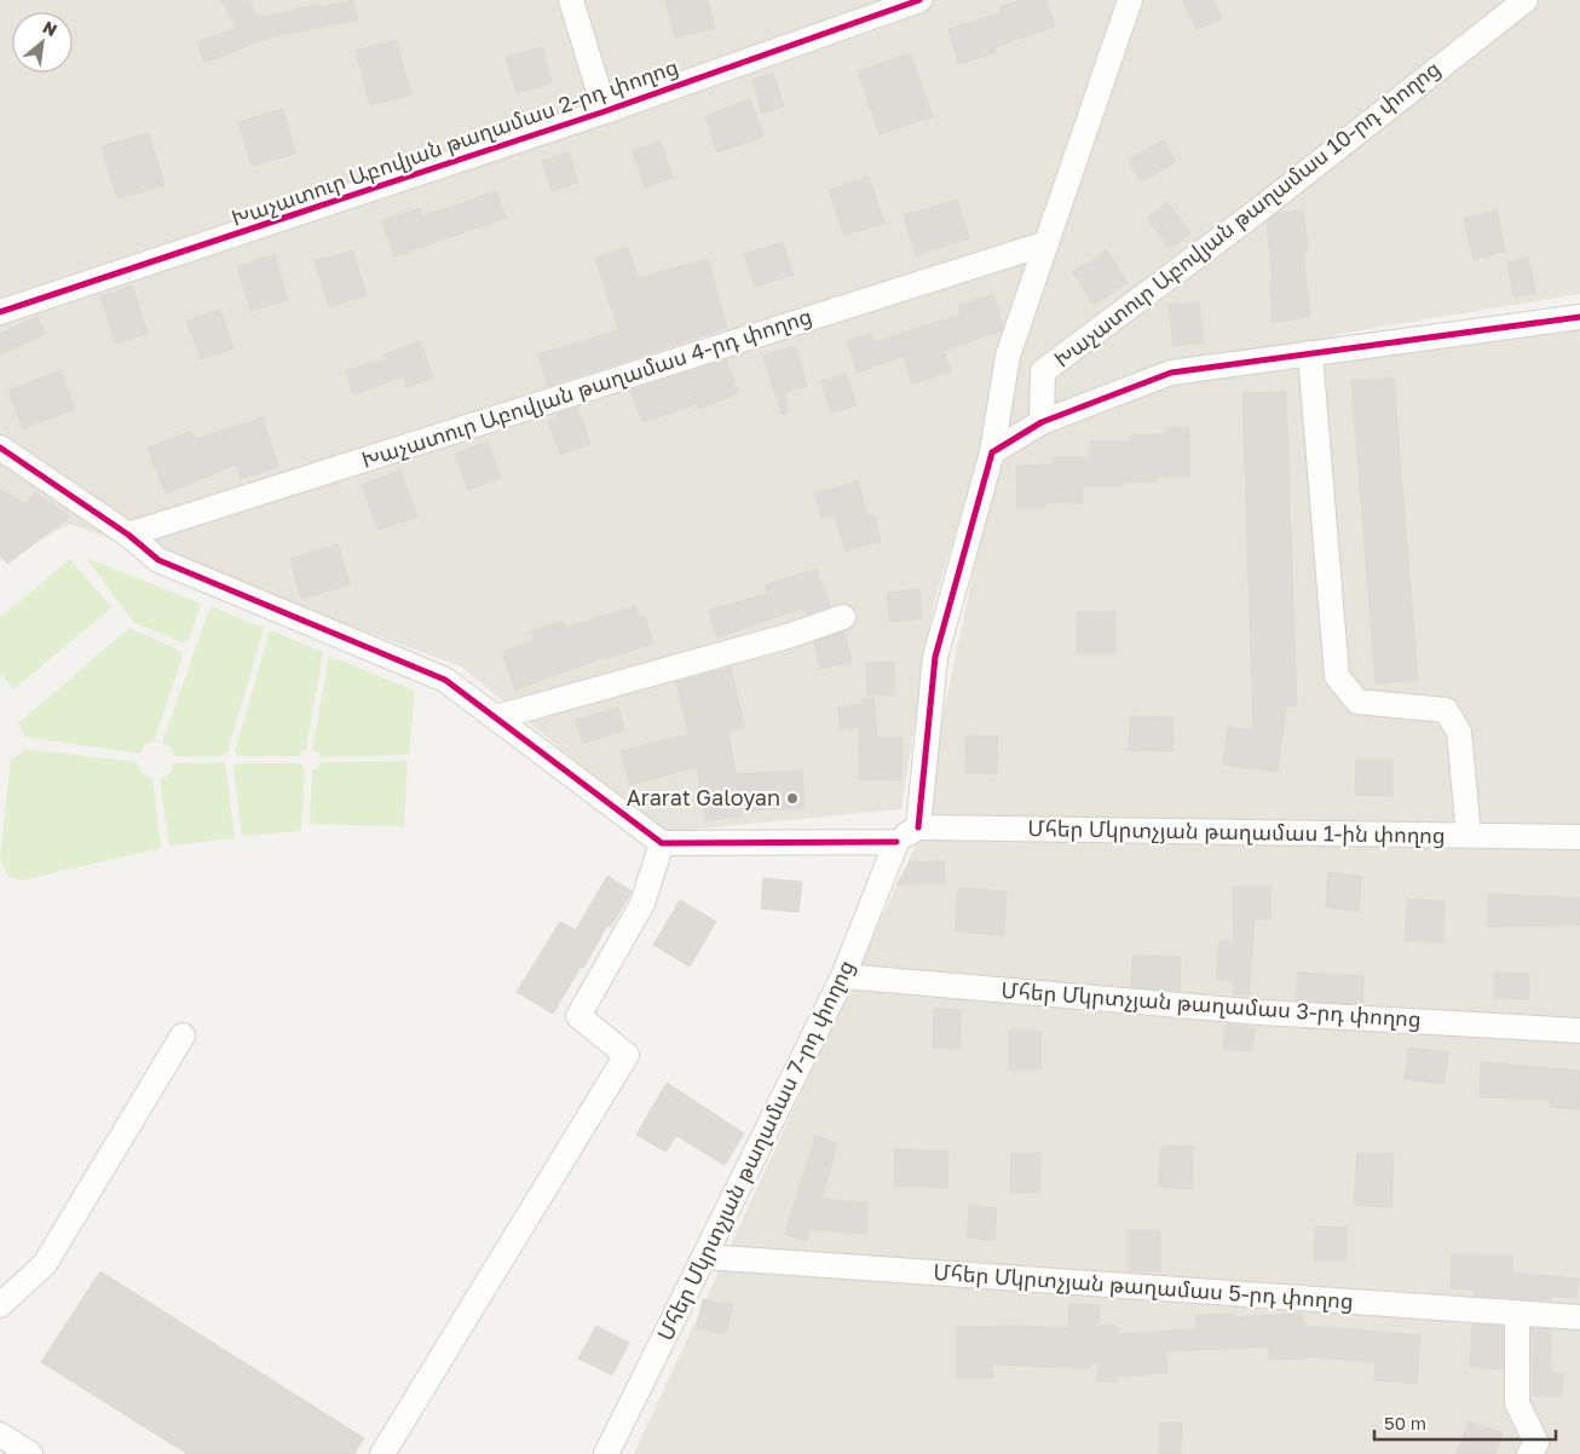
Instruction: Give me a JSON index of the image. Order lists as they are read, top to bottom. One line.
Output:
{"streets":{"street":["Խաչատուր Աբովյան թաղամաս 2-րդ փողոց","Խաչատուր Աբովյան թաղամաս 10-րդ փողոց","Խաչատուր Աբովյան թաղամաս 4-րդ փողոց","Մհեր Մկրտչյան թաղամաս 1-ին փողոց","Մհեր Մկրտչյան թաղամաս 3-րդ փողոց","Մհեր Մկրտչյան թաղամաս 7-րդ փողոց","Մհեր Մկրտչյան թաղամաս 5-րդ փողոց"]},"crossings":[["Մհեր Մկրտչյան թաղամաս 3-րդ փողոց","Մհեր Մկրտչյան թաղամաս 7-րդ փողոց"],["Մհեր Մկրտչյան թաղամաս 7-րդ փողոց","Մհեր Մկրտչյան թաղամաս 5-րդ փողոց"]],"places":["Ararat Galoyan"],"scale_bar":"50 m","north":"top right"}
